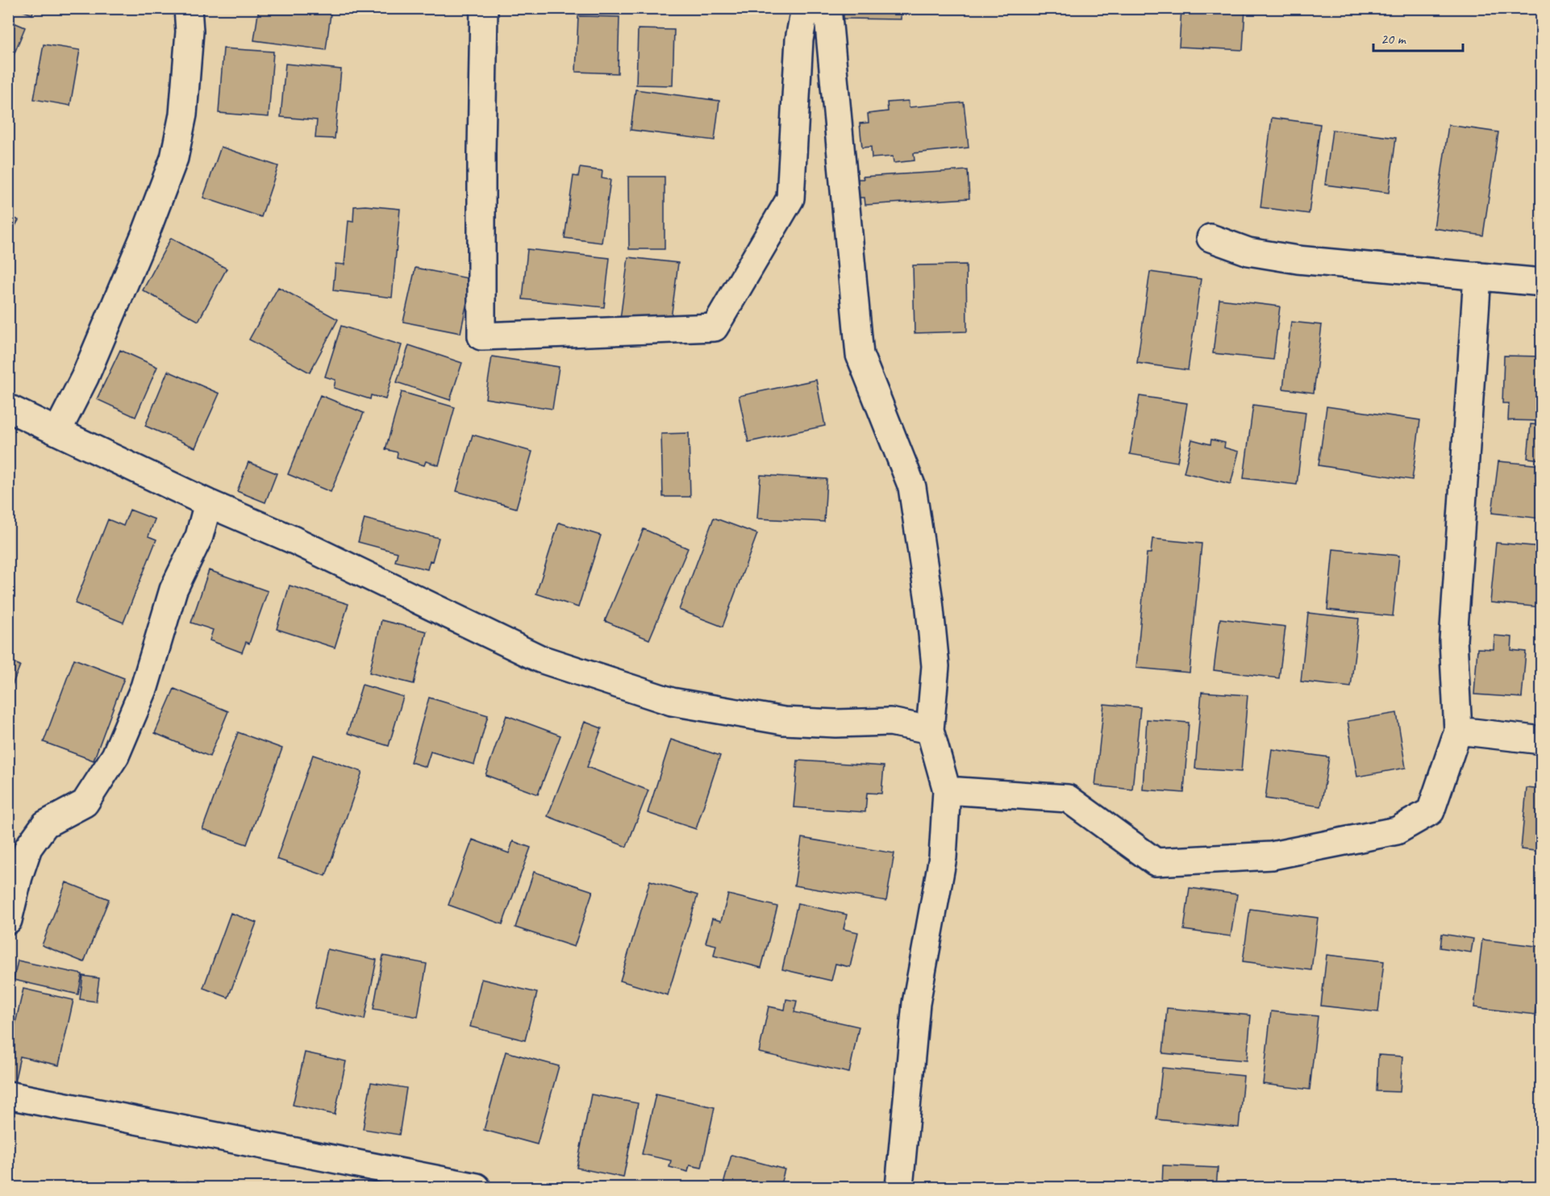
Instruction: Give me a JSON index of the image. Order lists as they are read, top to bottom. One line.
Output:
{"scale_bar":"20 m"}
